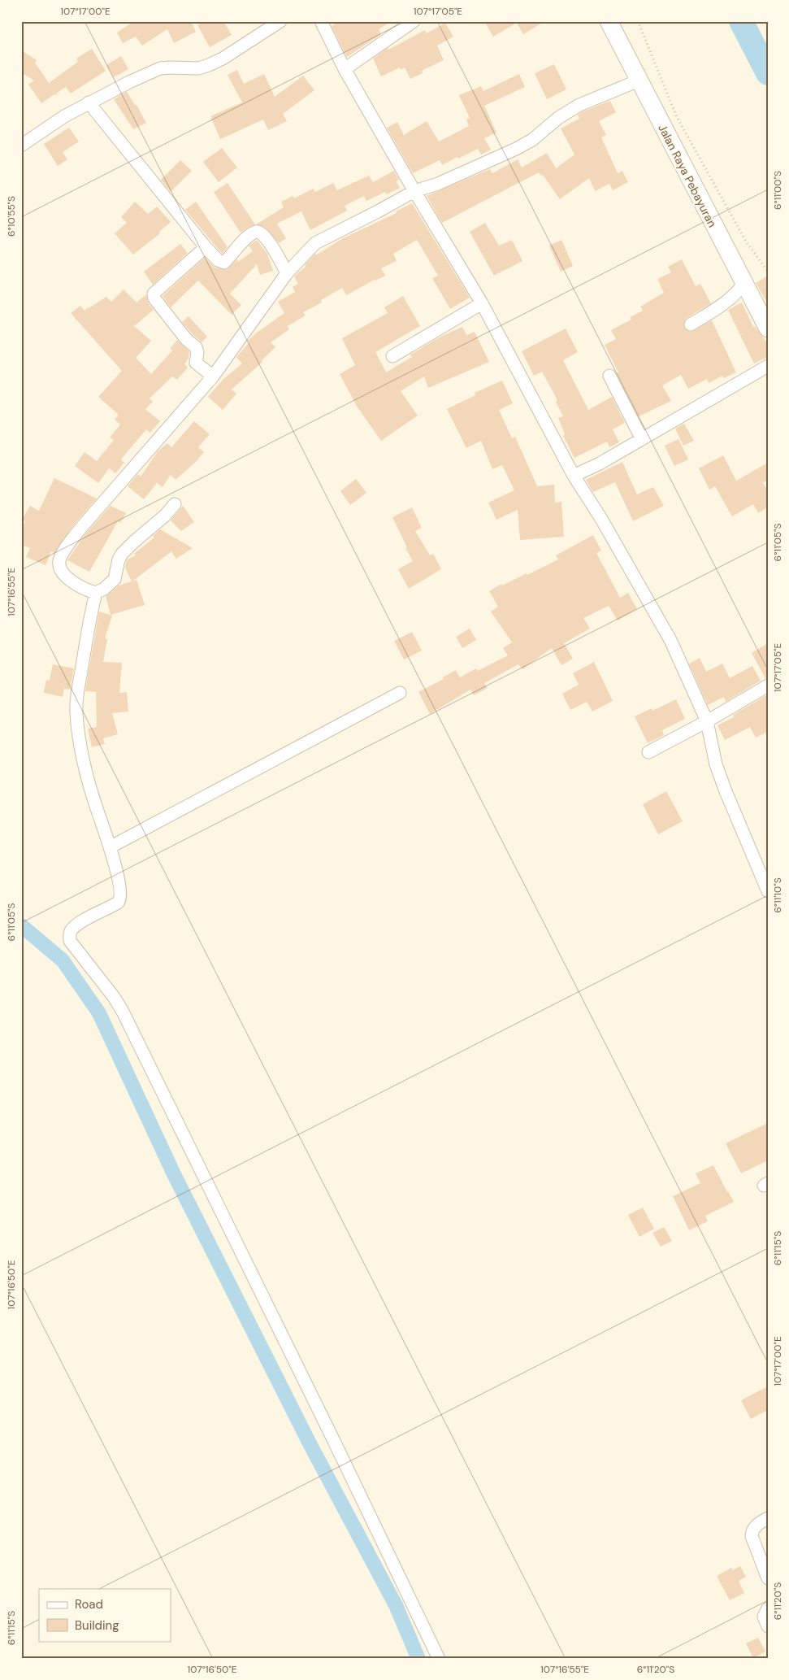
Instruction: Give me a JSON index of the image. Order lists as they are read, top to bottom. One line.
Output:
{"streets":{"main road":["Jalan Raya Pebayuran"]},"legend":["Road","Building"],"coordinates":["107°17'00\"E","107°17'05\"E","6°11'00\"S","6°10'55\"S","6°11'05\"S","107°16'55\"E","6°11'10\"S","6°11'15\"S","107°16'50\"E","6°11'20\"S"]}
